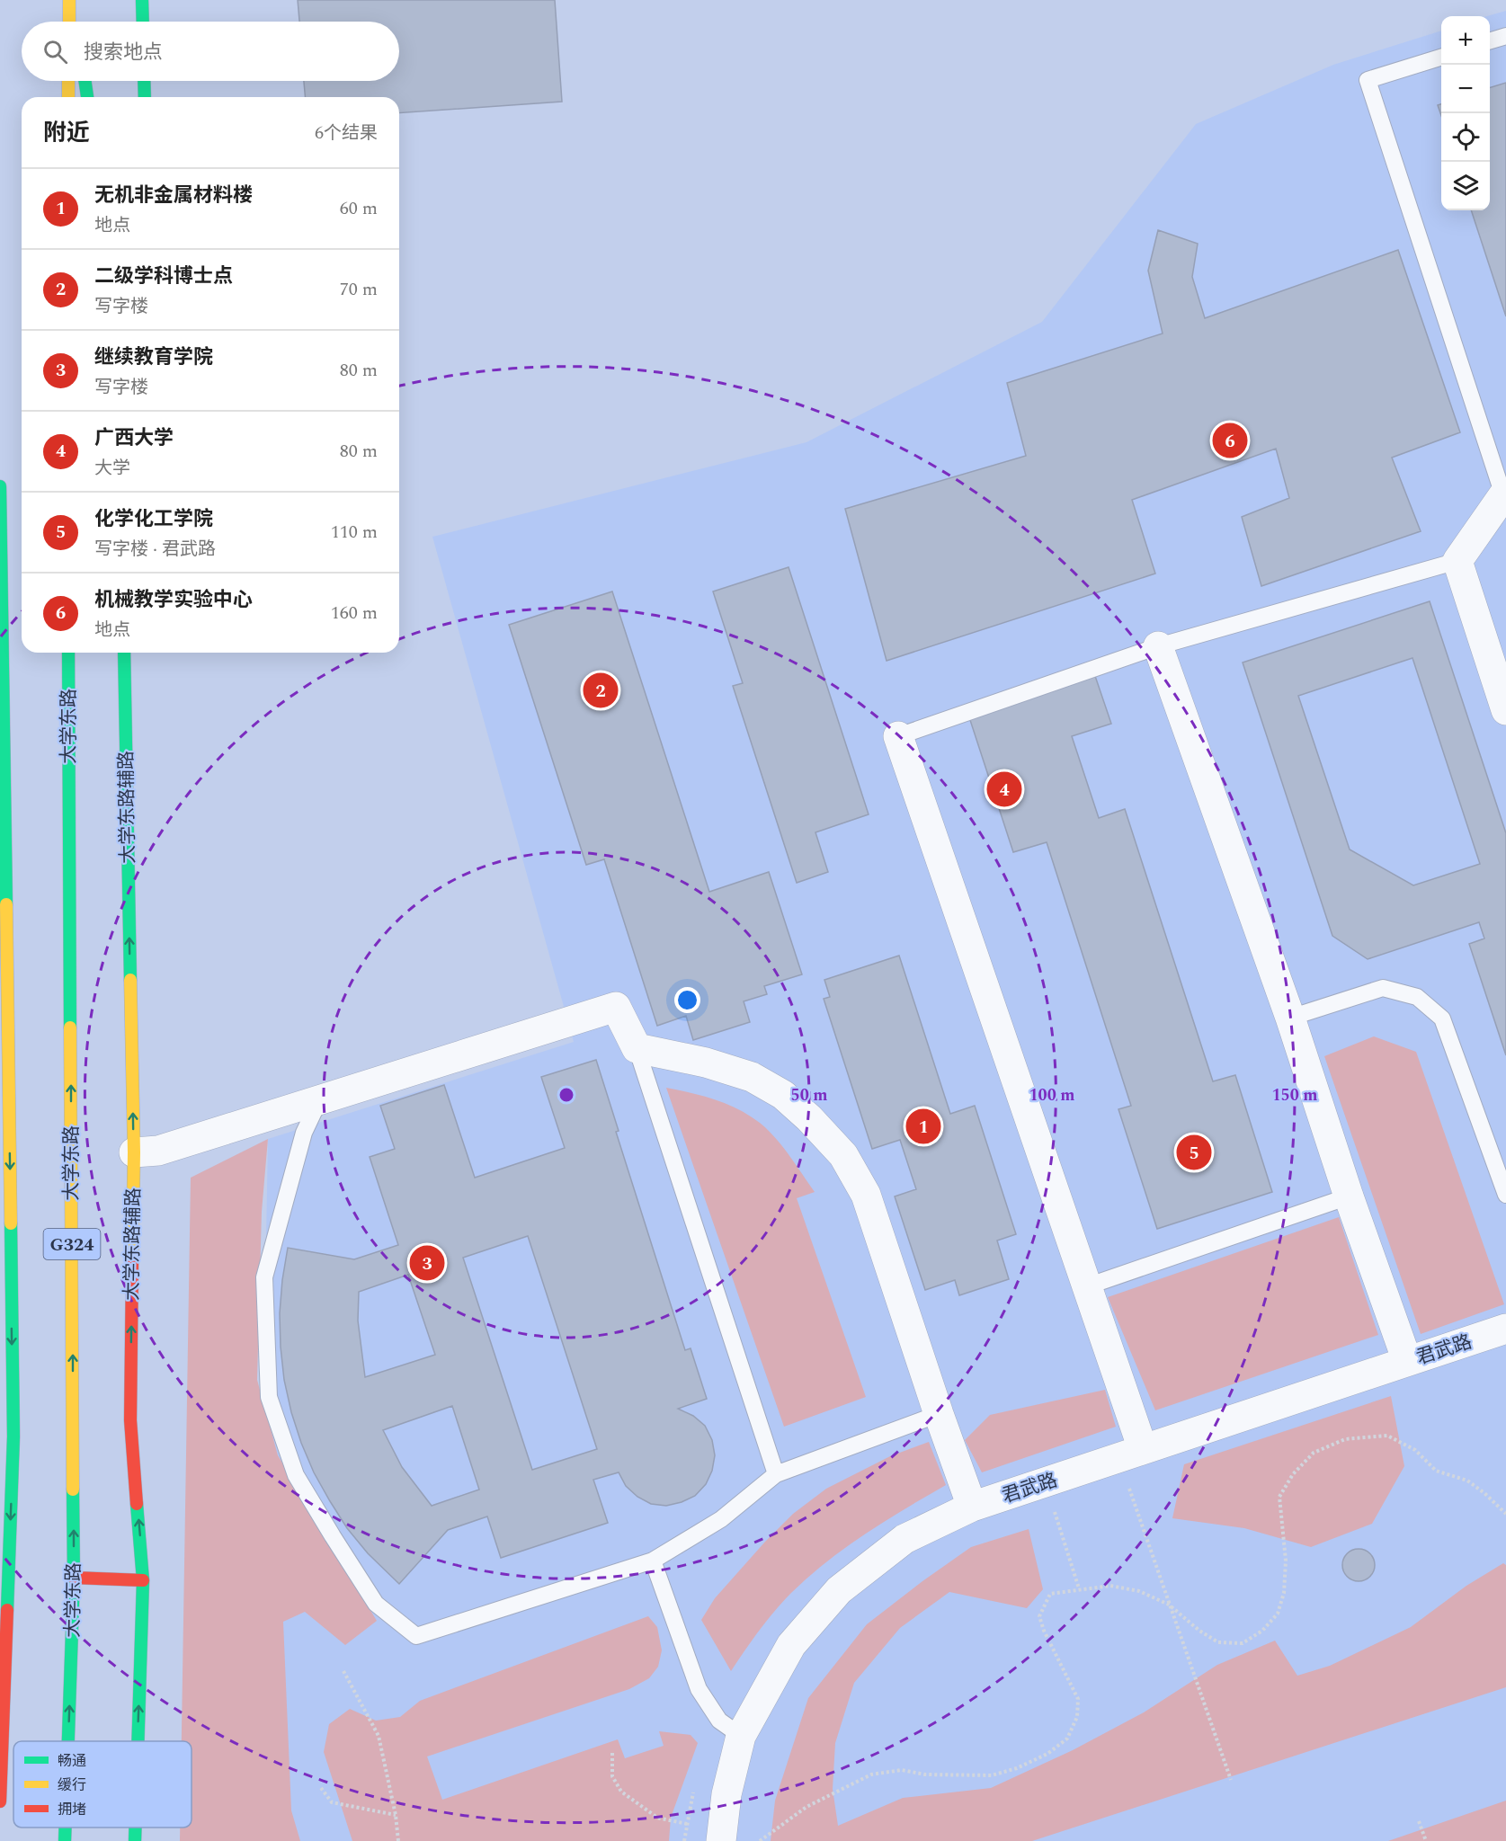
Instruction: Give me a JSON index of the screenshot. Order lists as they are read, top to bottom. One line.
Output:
{"streets":{"main road":["大学东路","大学东路辅路","G324"],"street":["君武路"]},"one_way":["大学东路辅路"],"legend":["畅通","缓行","拥堵"],"page":{"map_buttons":["+","−"],"search":"搜索地点","heading":["附近","6个结果"],"list":[{"mark":"1","name":"无机非金属材料楼","note":"地点","value":"60 m"},{"mark":"2","name":"二级学科博士点","note":"写字楼","value":"70 m"},{"mark":"3","name":"继续教育学院","note":"写字楼","value":"80 m"},{"mark":"4","name":"广西大学","note":"大学","value":"80 m"},{"mark":"5","name":"化学化工学院","note":"写字楼 · 君武路","value":"110 m"},{"mark":"6","name":"机械教学实验中心","note":"地点","value":"160 m"}],"pins":["6","2","4","1","5","3"]},"rings":["50 m","100 m","150 m"]}
